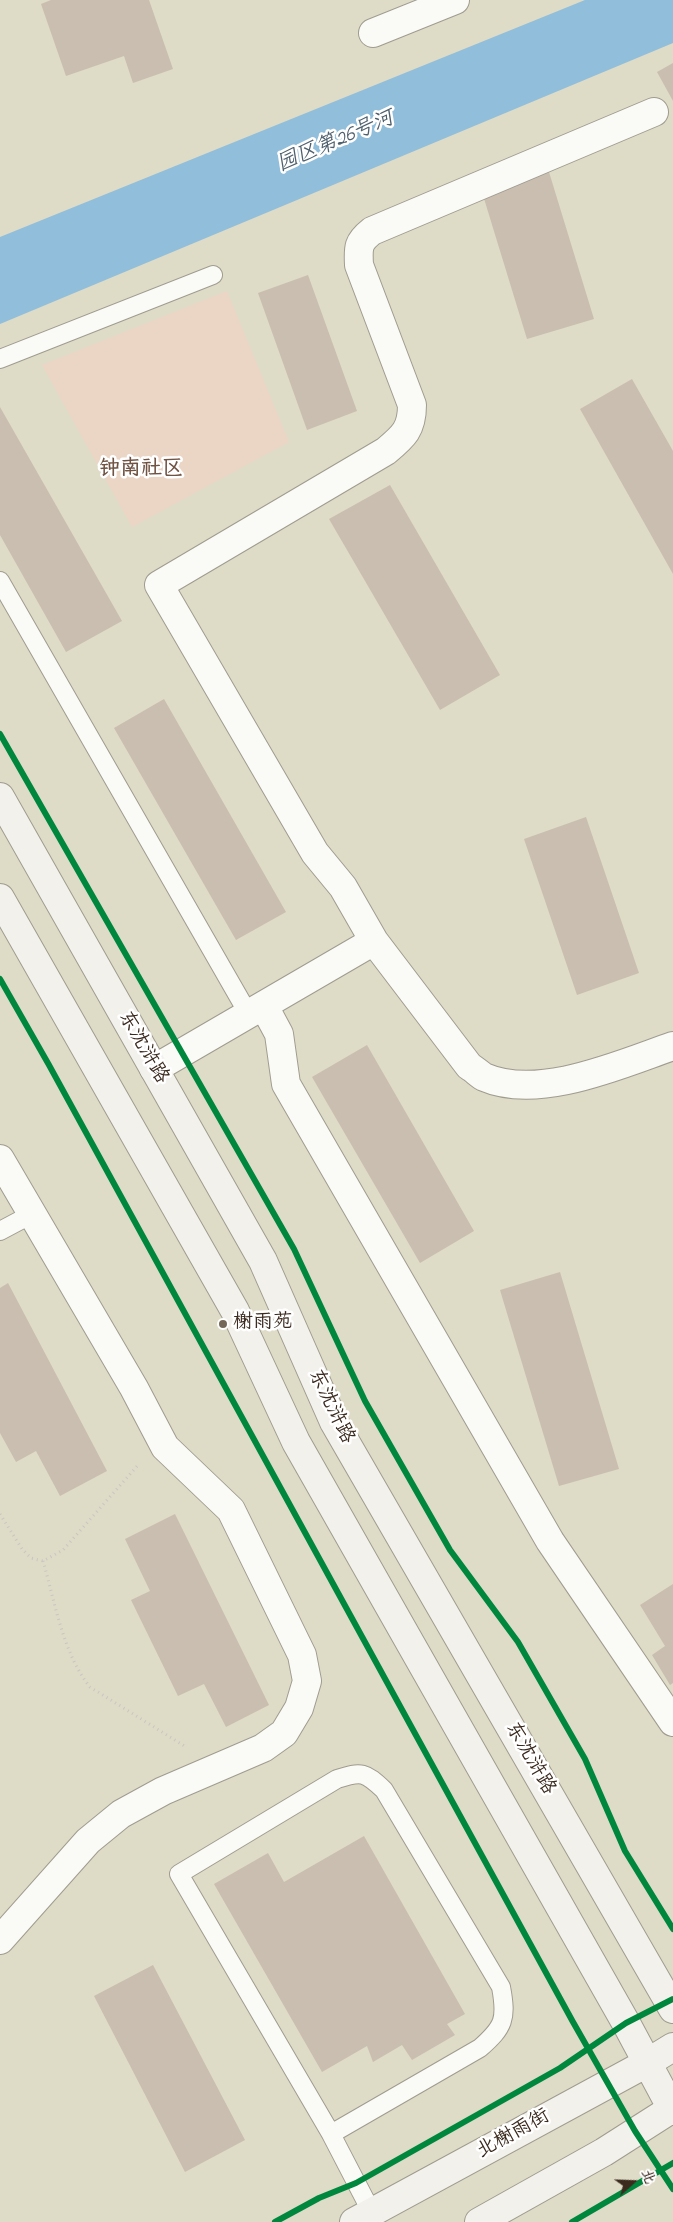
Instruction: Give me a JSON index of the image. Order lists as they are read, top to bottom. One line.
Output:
{"streets":{"main road":["东沈浒路","北榭雨街"]},"districts":["钟南社区"],"water":["园区第26号河"],"places":["榭雨苑"],"north":"right"}
